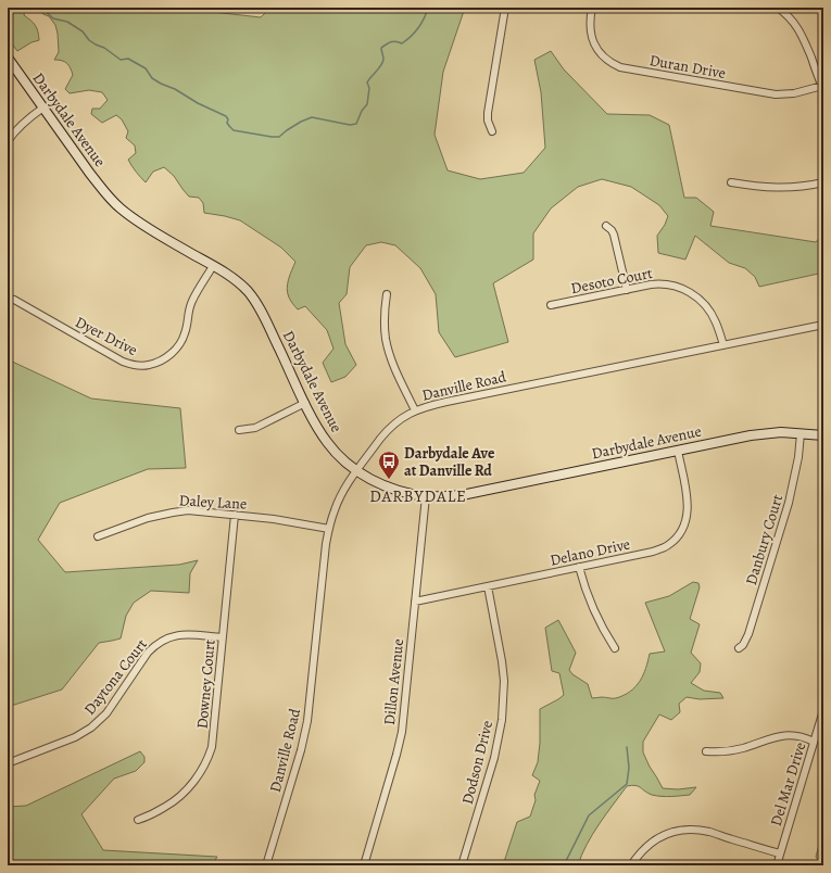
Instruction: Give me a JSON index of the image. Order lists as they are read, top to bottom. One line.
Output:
{"streets":{"street":["Duran Drive","Darbydale Avenue","Desoto Court","Dyer Drive","Danville Road","Daley Lane","Danbury Court","Delano Drive","Daytona Court","Dillon Avenue","Downey Court","Dodson Drive","Del Mar Drive"]},"crossings":[["Darbydale Avenue","Dyer Drive"],["Darbydale Avenue","Danville Road"],["Darbydale Avenue","Danbury Court"],["Darbydale Avenue","Delano Drive"],["Darbydale Avenue","Dillon Avenue"],["Desoto Court","Danville Road"],["Danville Road","Daley Lane"],["Daley Lane","Downey Court"],["Delano Drive","Dillon Avenue"],["Delano Drive","Dodson Drive"],["Daytona Court","Downey Court"]],"districts":["DARBYDALE"],"places":{"bus stop":["Darbydale Ave at Danville Rd"]}}
